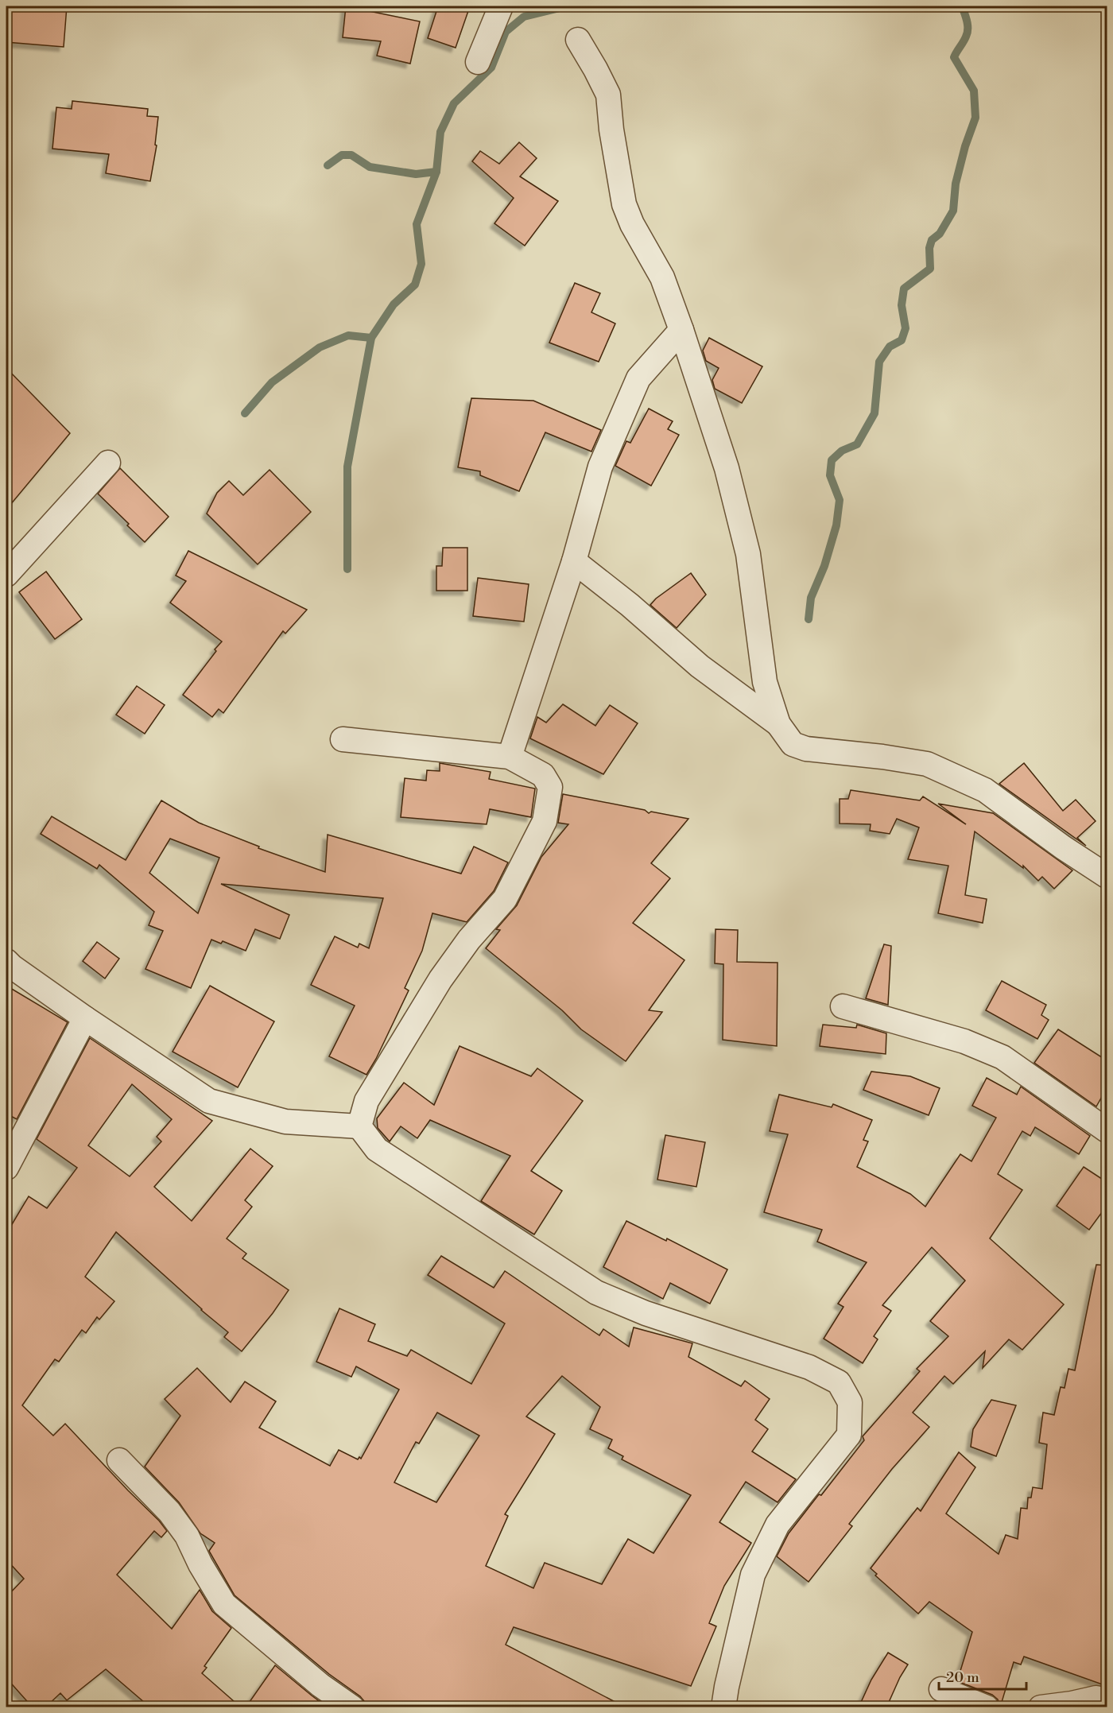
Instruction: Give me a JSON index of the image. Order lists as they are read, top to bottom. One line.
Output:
{"scale_bar":"20 m"}
